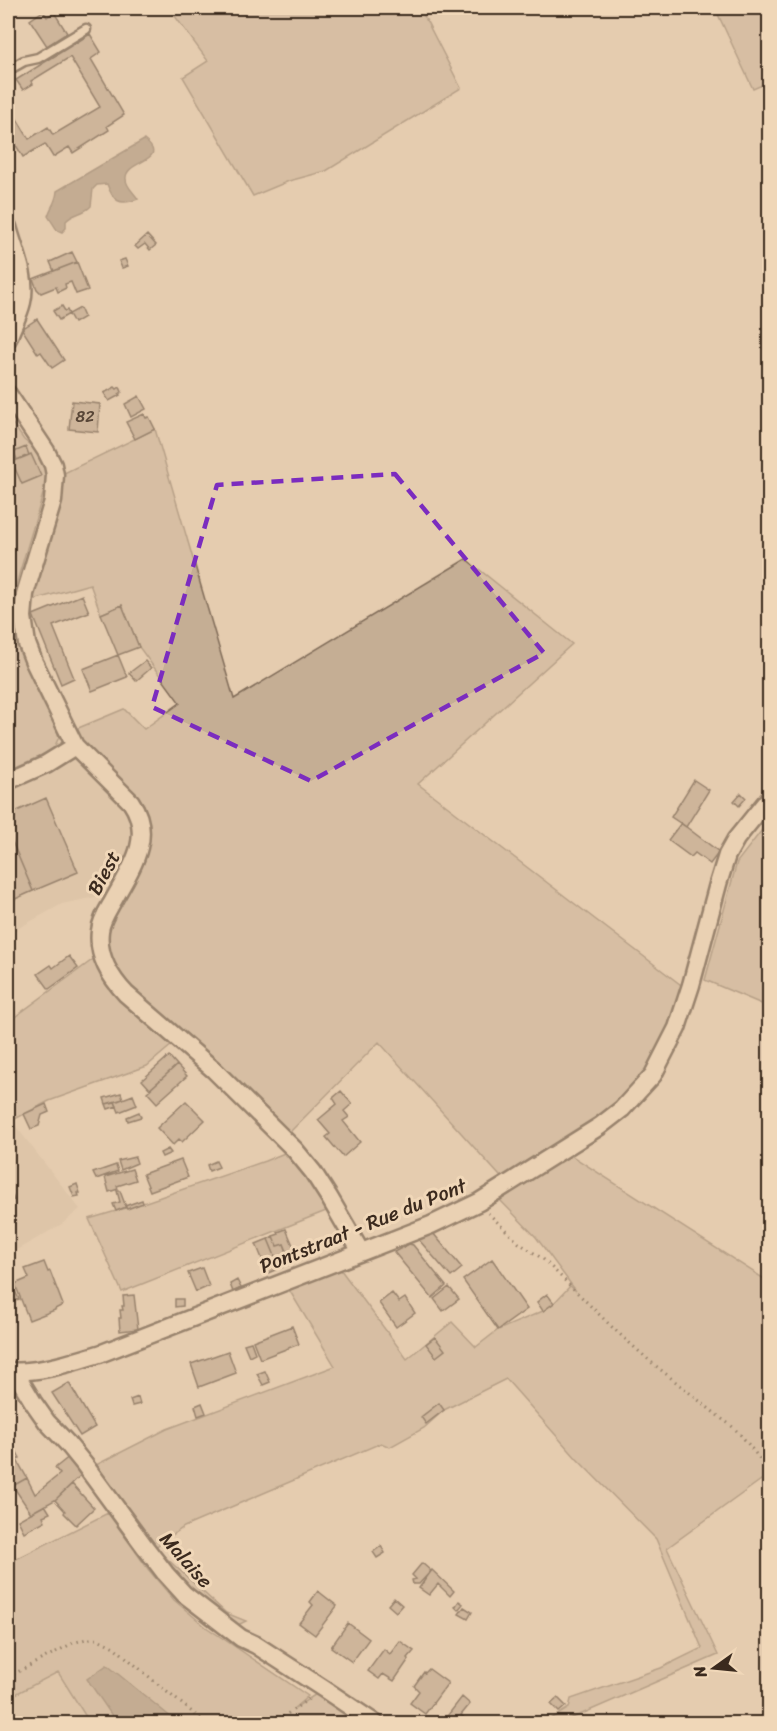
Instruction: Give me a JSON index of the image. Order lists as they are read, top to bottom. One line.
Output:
{"streets":{"street":["Biest","Pontstraat - Rue du Pont","Malaise"]},"crossings":[["Biest","Pontstraat - Rue du Pont"],["Pontstraat - Rue du Pont","Malaise"]],"house_numbers":["82"],"north":"left"}
